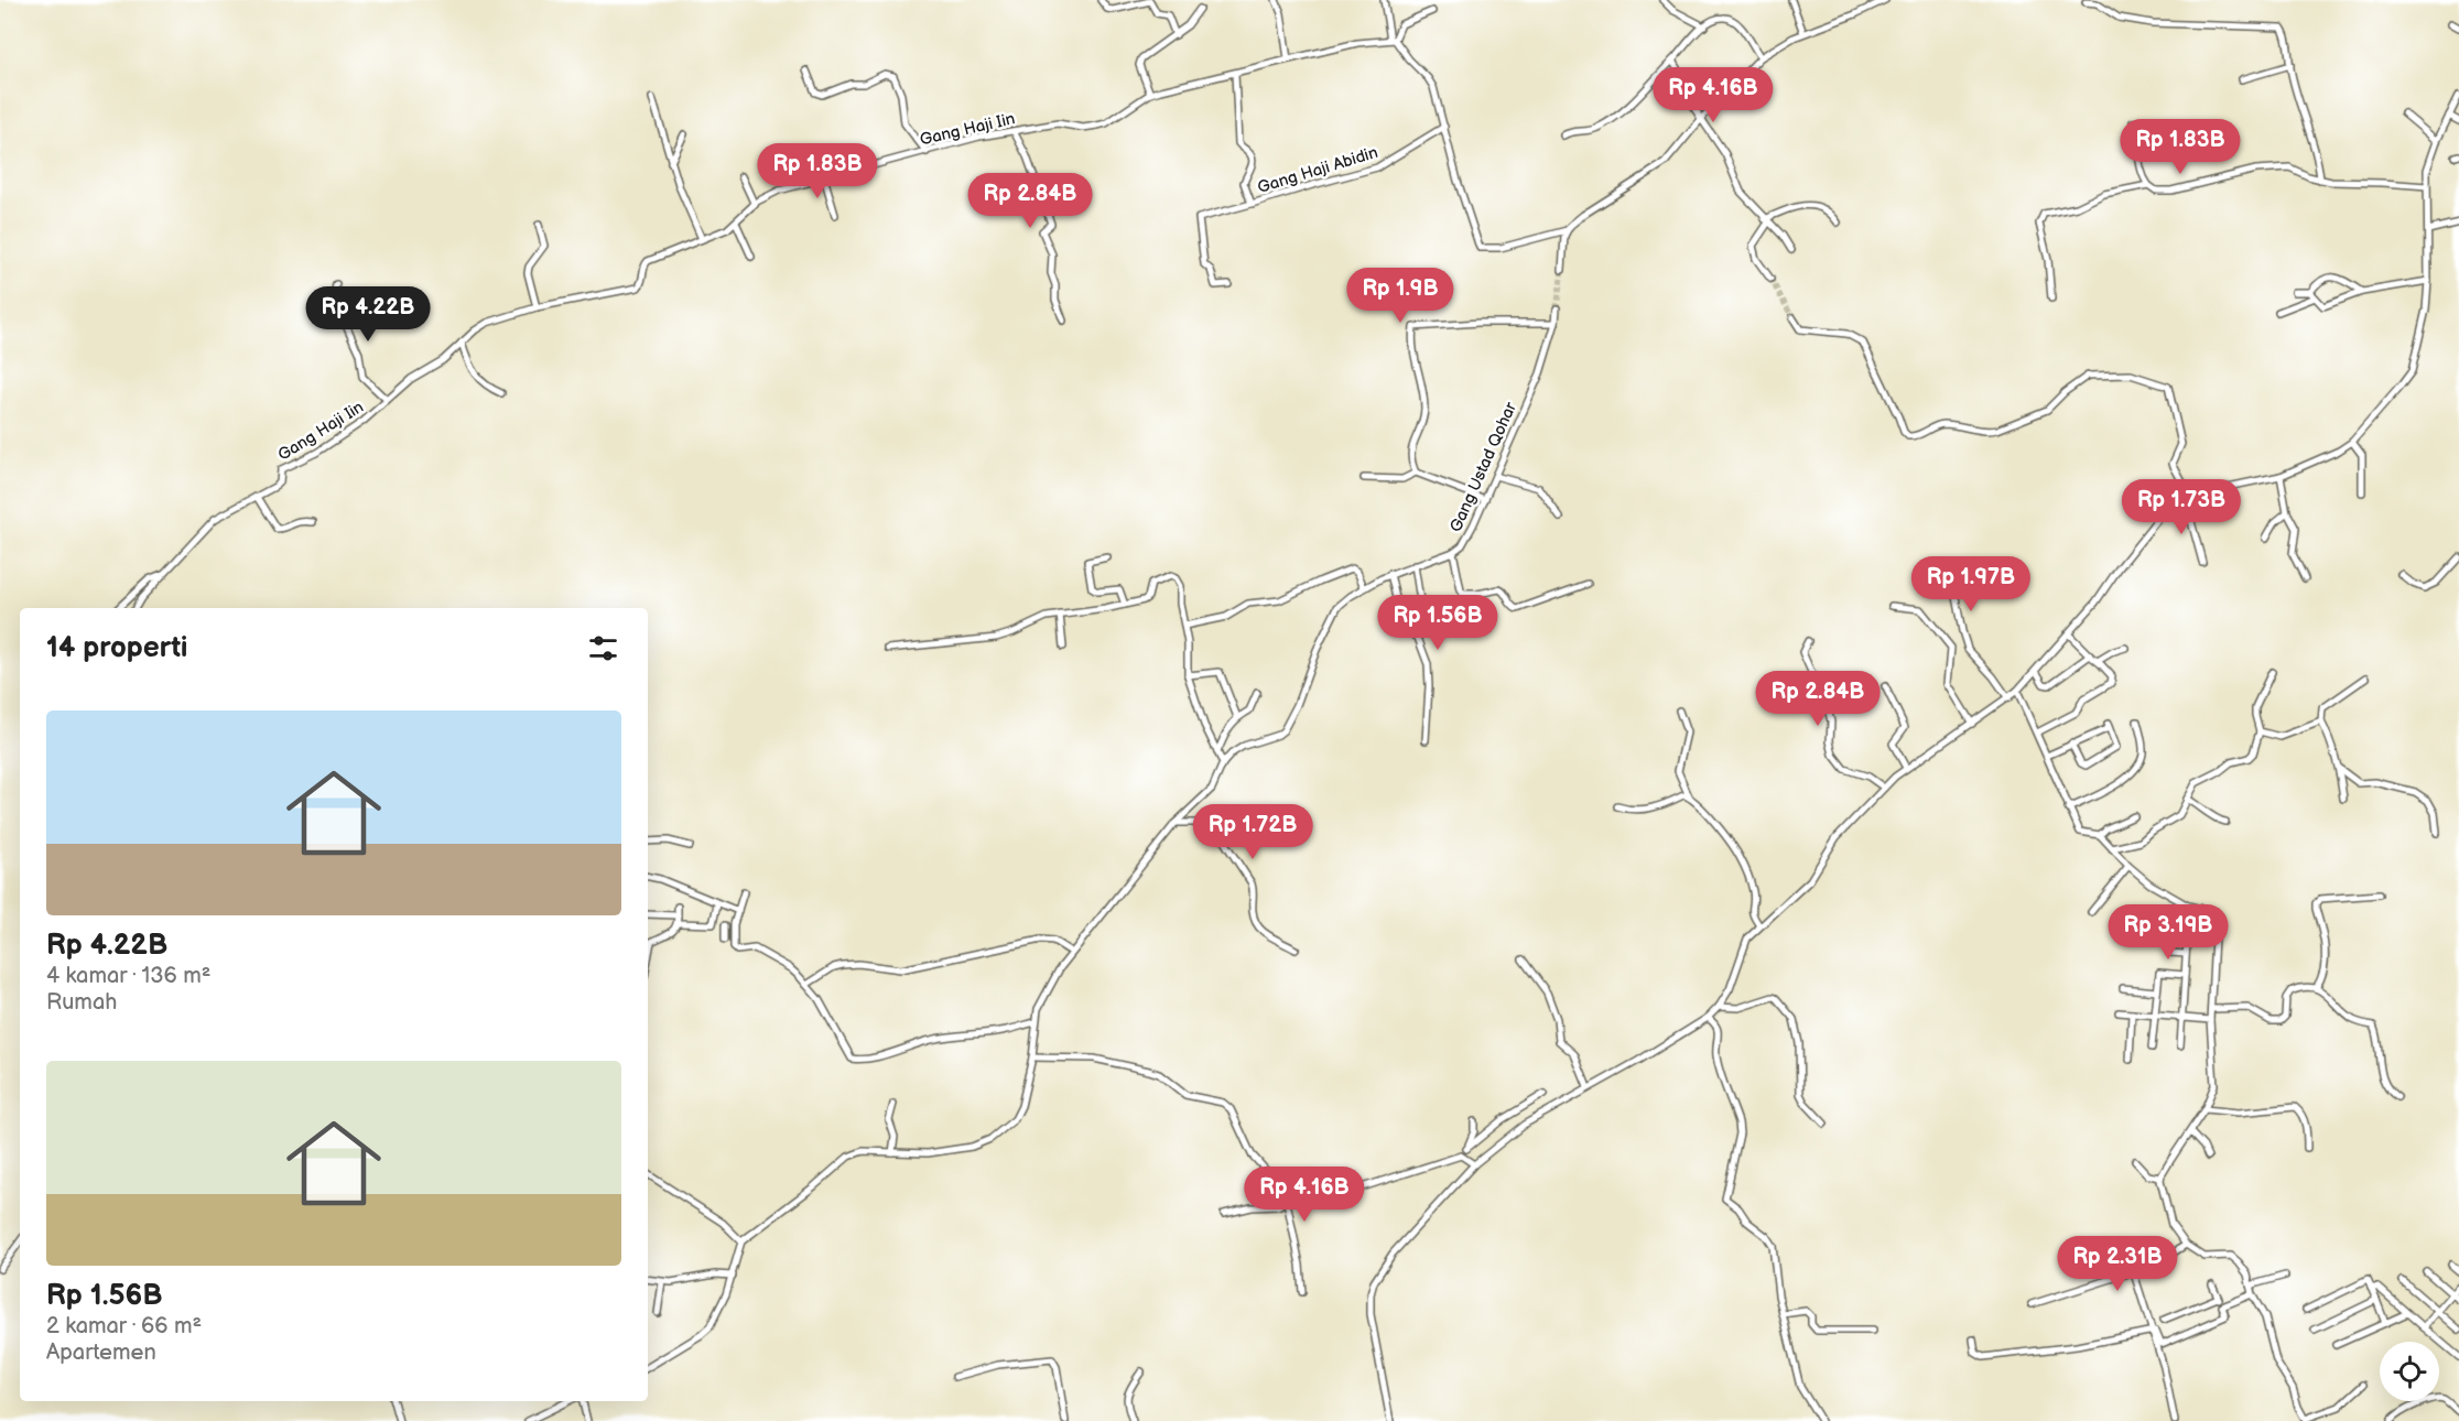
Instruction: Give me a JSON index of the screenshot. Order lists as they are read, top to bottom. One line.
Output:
{"streets":{"street":["Gang Haji Iin","Gang Haji Abidin","Gang Ustad Qohar"]},"crossings":[["Gang Haji Iin","Gang Haji Abidin"]],"page":{"price":["Rp 4.16B","Rp 1.83B","Rp 1.83B","Rp 2.84B","Rp 1.9B","Rp 4.22B","Rp 1.73B","Rp 1.97B","Rp 1.56B","Rp 2.84B","Rp 1.72B","Rp 3.19B","Rp 4.16B","Rp 2.31B"],"heading":"14 properti","list":[{"name":"Rp 4.22B","note":"4 kamar · 136 m² · Rumah"},{"name":"Rp 1.56B","note":"2 kamar · 66 m² · Apartemen"}]}}
